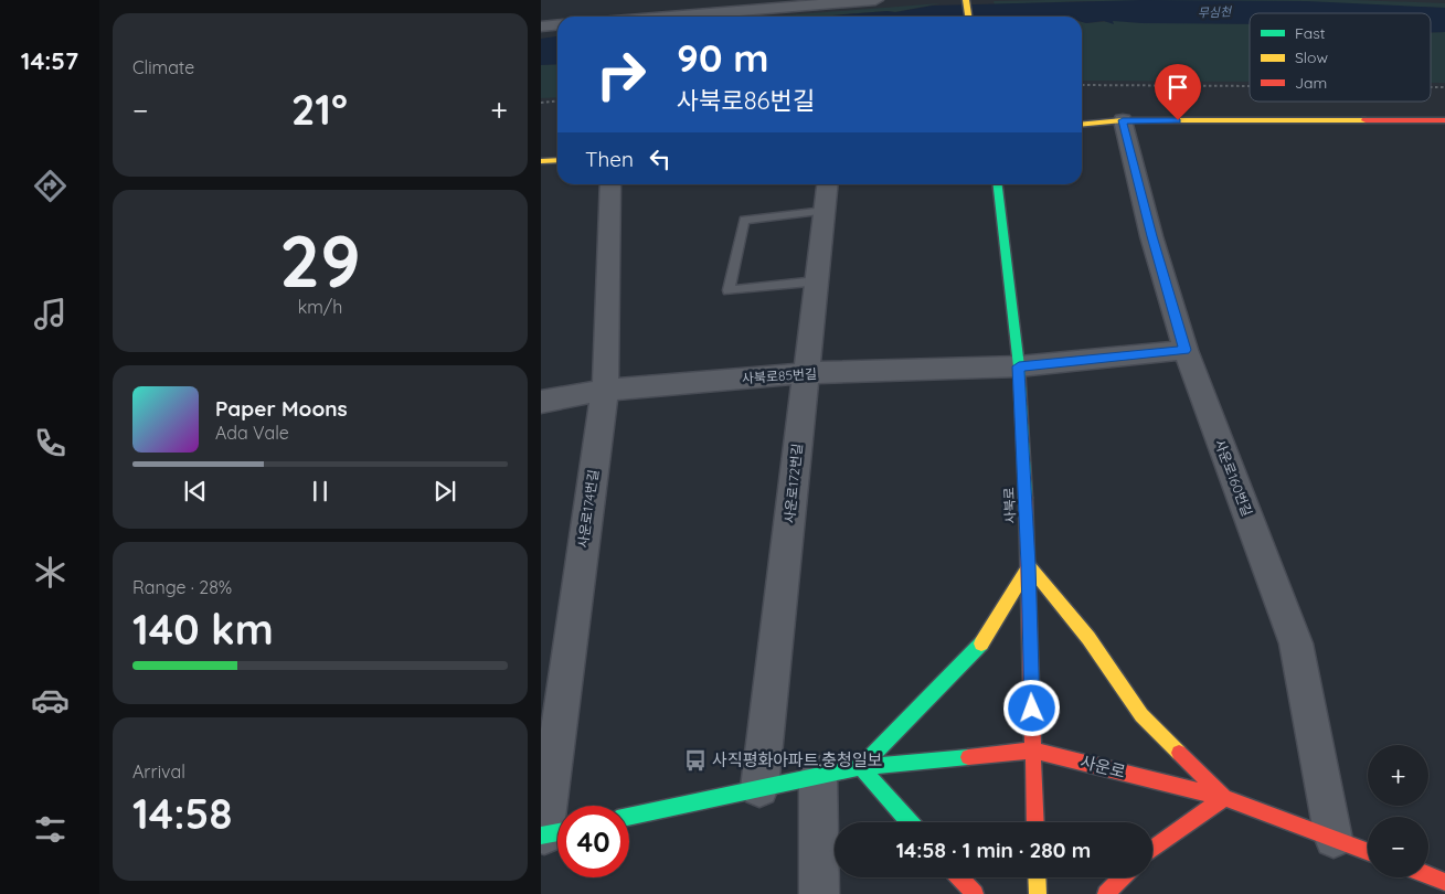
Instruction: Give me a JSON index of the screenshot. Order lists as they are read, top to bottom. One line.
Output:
{"streets":{"street":["사북로85번길","사운로160번길","사운로172번길","사북로","사운로174번길","사운로"]},"crossings":[["사북로85번길","사운로160번길"],["사북로85번길","사운로172번길"],["사북로85번길","사북로"],["사북로85번길","사운로174번길"],["사운로160번길","사운로"],["사운로172번길","사운로"],["사북로","사운로"]],"water":["무심천"],"places":{"bus stop":["사직평화아파트.충청일보"]},"legend":["Fast","Slow","Jam"],"page":{"tabs":"14:57","tile":["Climate",["29","km/h"],["Range · 28%","140 km"],["Arrival","14:58"]],"turn":["90 m","사북로86번길"],"heat":["−","21°","+"],"then":"Then","song":["Paper Moons","Ada Vale"],"map_buttons":["+","−"],"limit":"40","trip":"14:58 · 1 min · 280 m"}}
